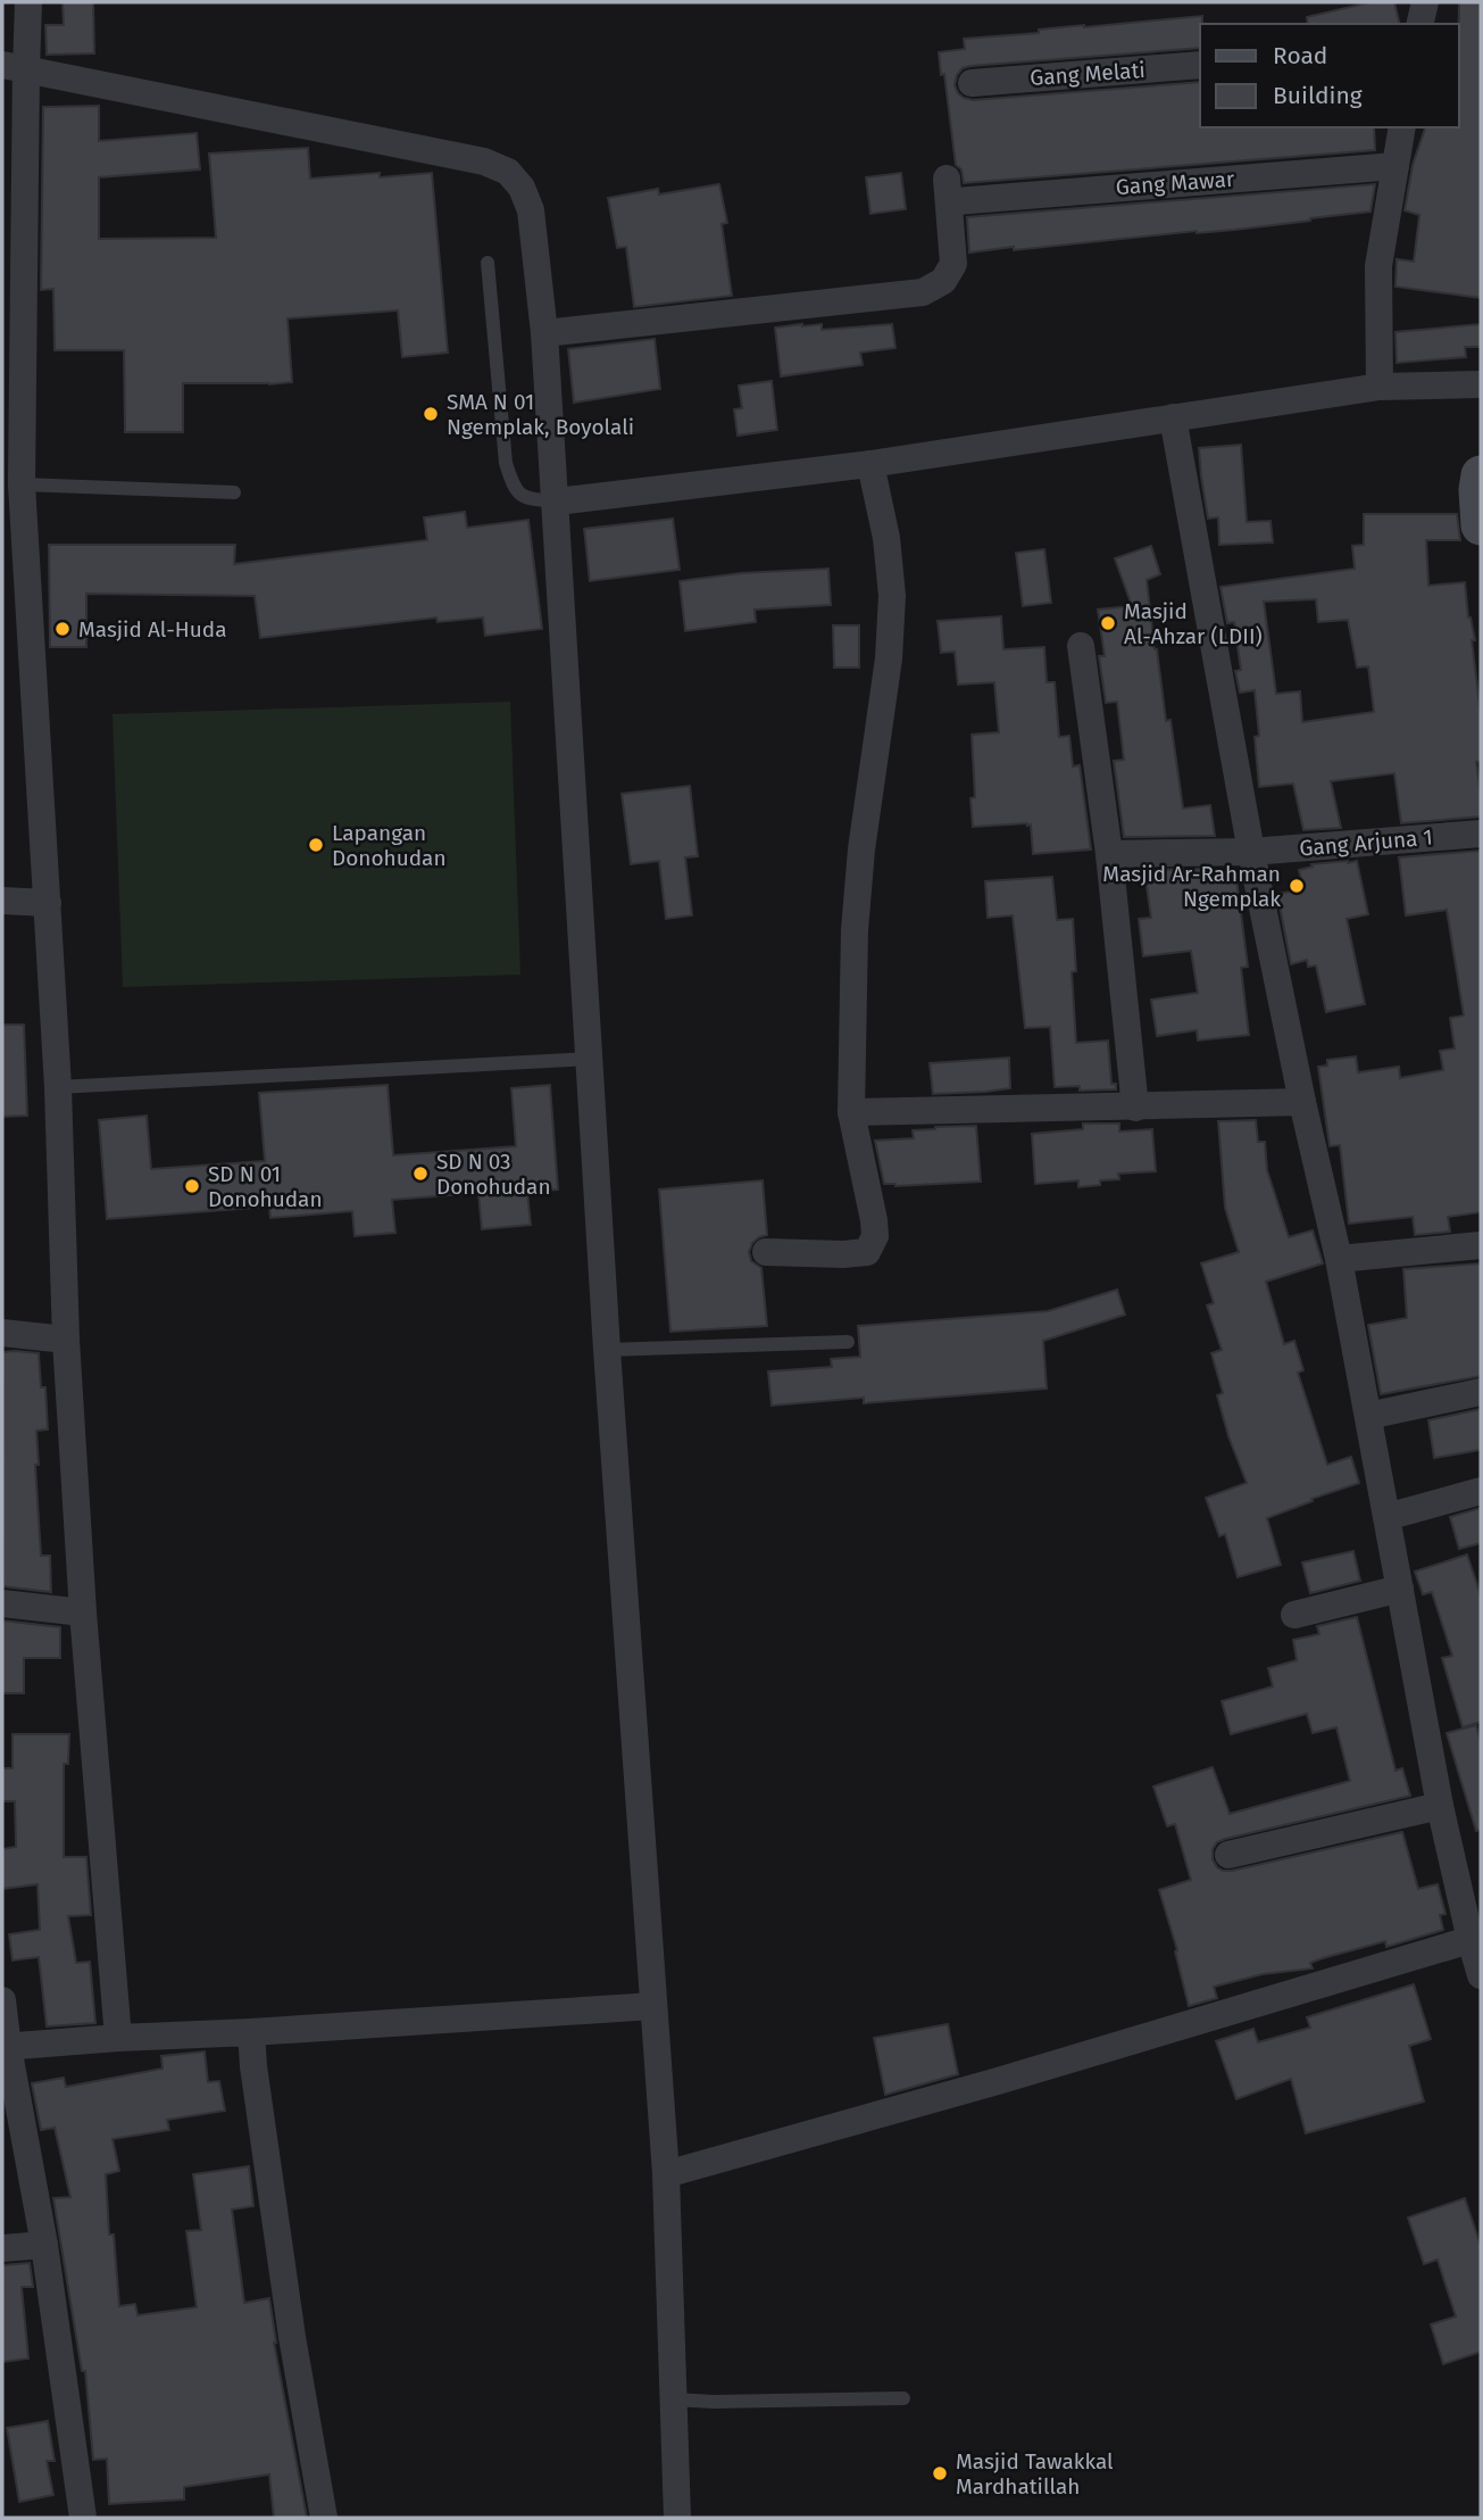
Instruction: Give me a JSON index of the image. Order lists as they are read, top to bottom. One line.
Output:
{"streets":{"street":["Gang Melati","Gang Mawar","Gang Arjuna 1"]},"places":["SMA N 01 Ngemplak, Boyolali","Masjid Al-Ahzar (LDII)","Masjid Al-Huda","Lapangan Donohudan","Masjid Ar-Rahman Ngemplak","SD N 03 Donohudan","SD N 01 Donohudan","Masjid Tawakkal Mardhatillah"],"legend":["Road","Building"]}
